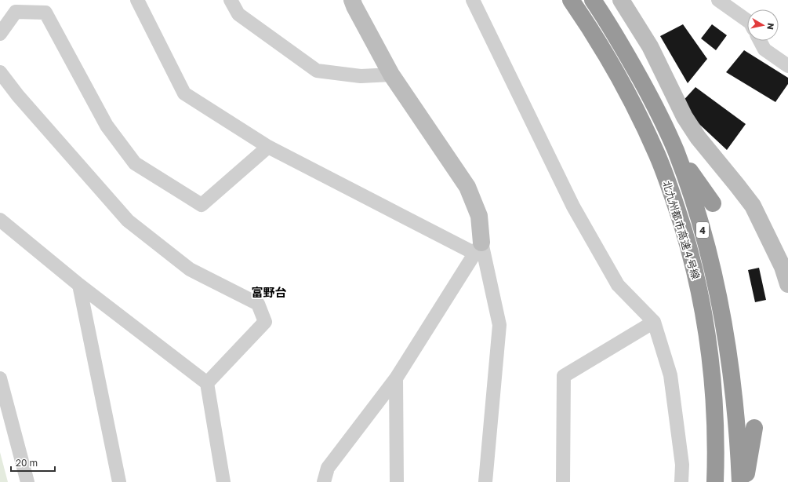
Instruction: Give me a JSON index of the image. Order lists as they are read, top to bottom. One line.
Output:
{"streets":{"highway":["北九州都市高速４号線","4"]},"districts":["富野台"],"scale_bar":"20 m","north":"right"}
